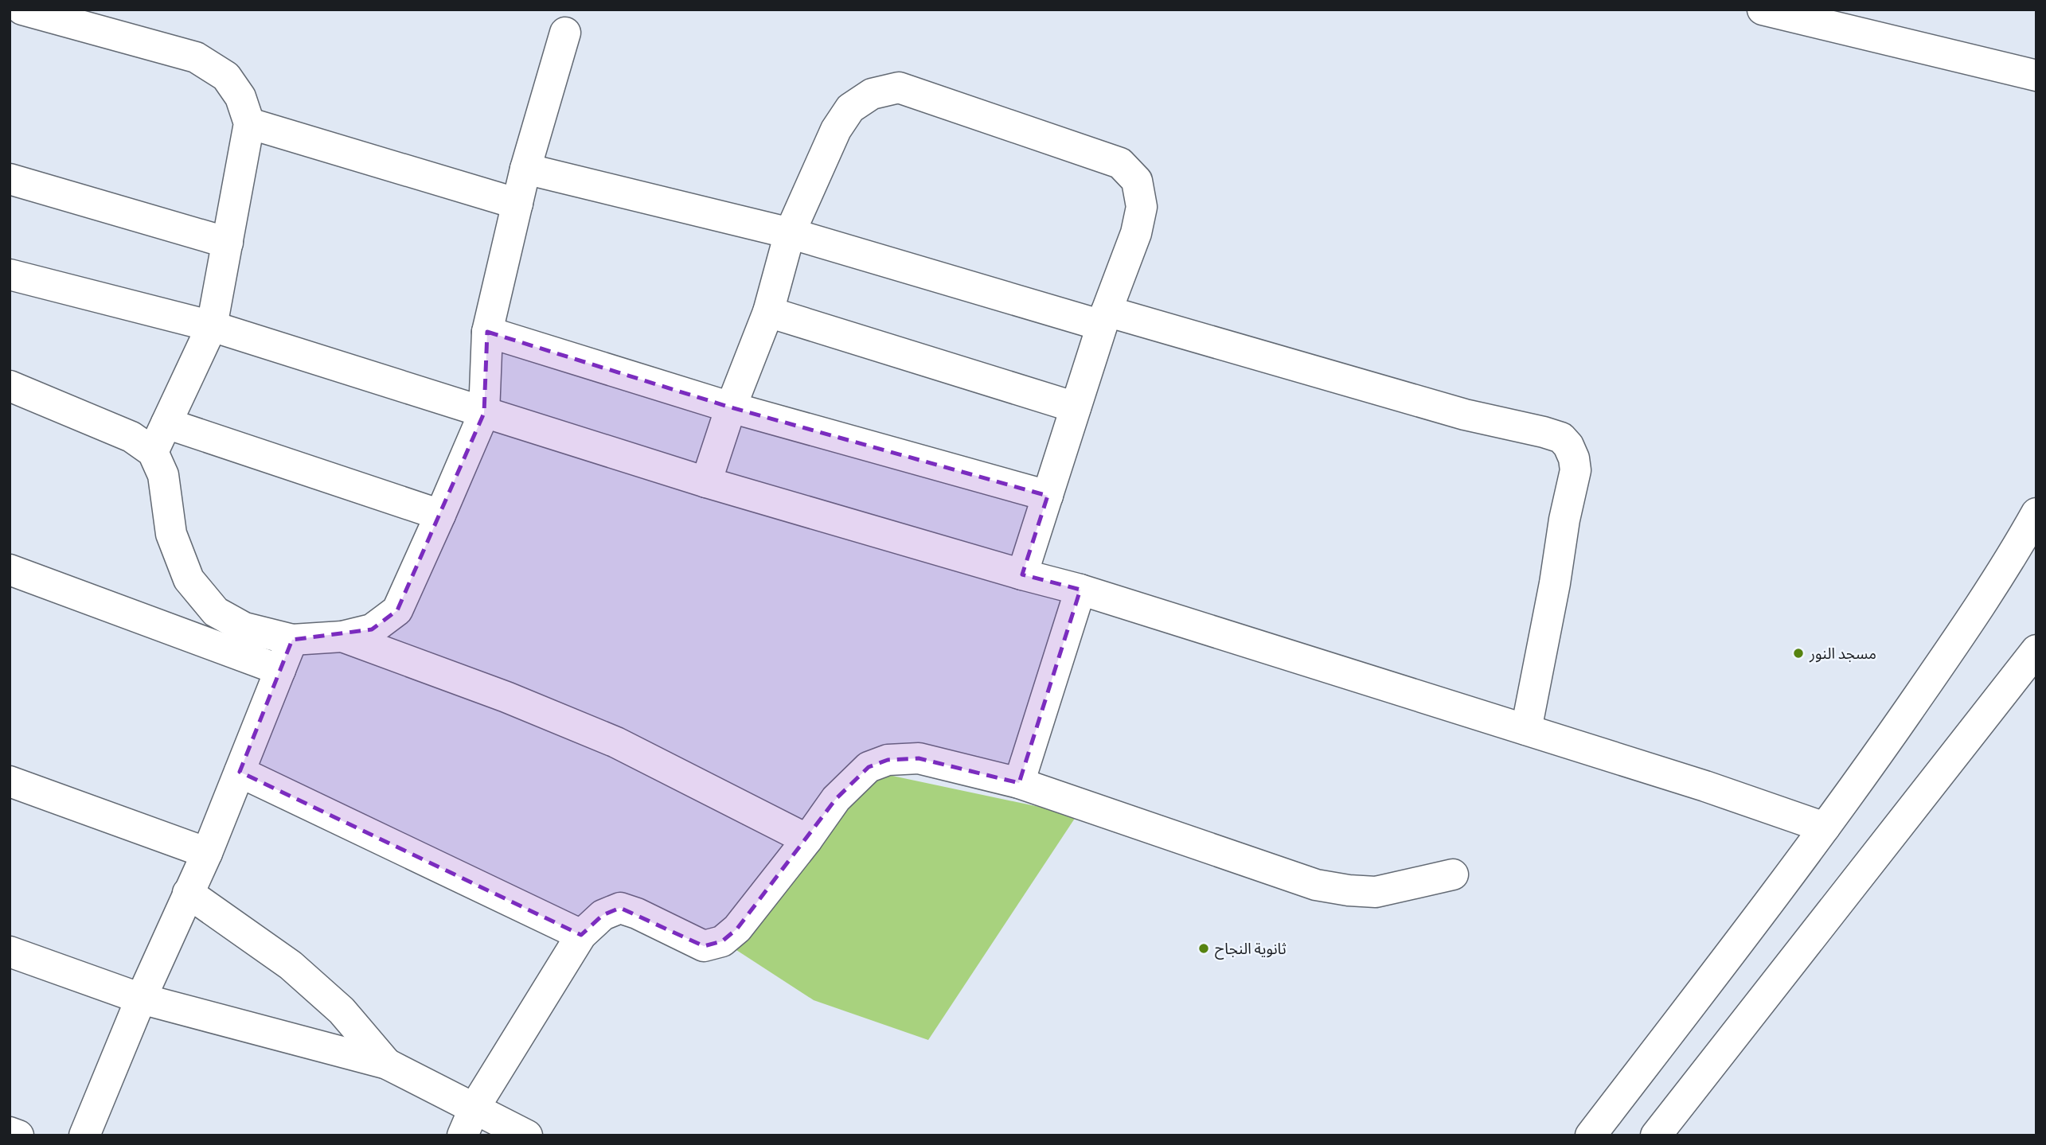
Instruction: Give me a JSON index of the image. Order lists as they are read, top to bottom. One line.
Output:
{"places":["مسجد النور","ثانوية النجاح"]}
